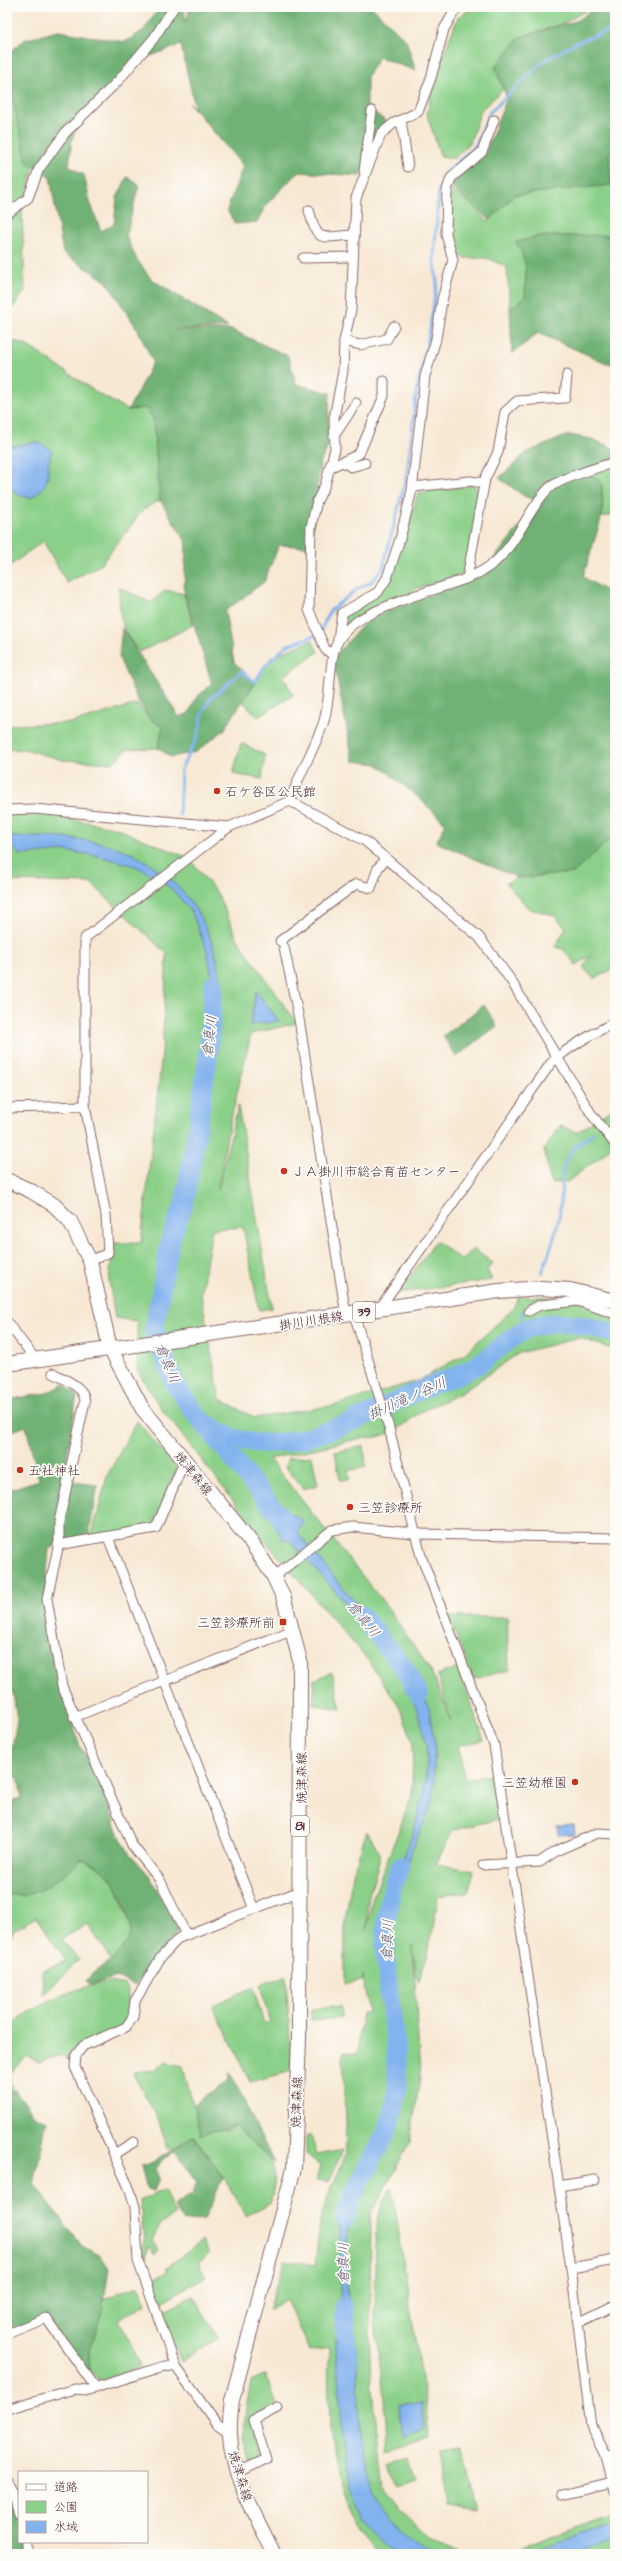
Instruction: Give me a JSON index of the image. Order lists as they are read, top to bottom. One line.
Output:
{"streets":{"main road":["39","掛川川根線","焼津森線","81"]},"crossings":[["掛川川根線","焼津森線"]],"water":["倉真川","掛川滝ノ谷川"],"places":{"other":["石ケ谷区公民館","ＪＡ掛川市総合育苗センター","五社神社","三笠診療所","三笠幼稚園"],"transit":["三笠診療所前"]},"legend":["道路","公園","水域"]}
